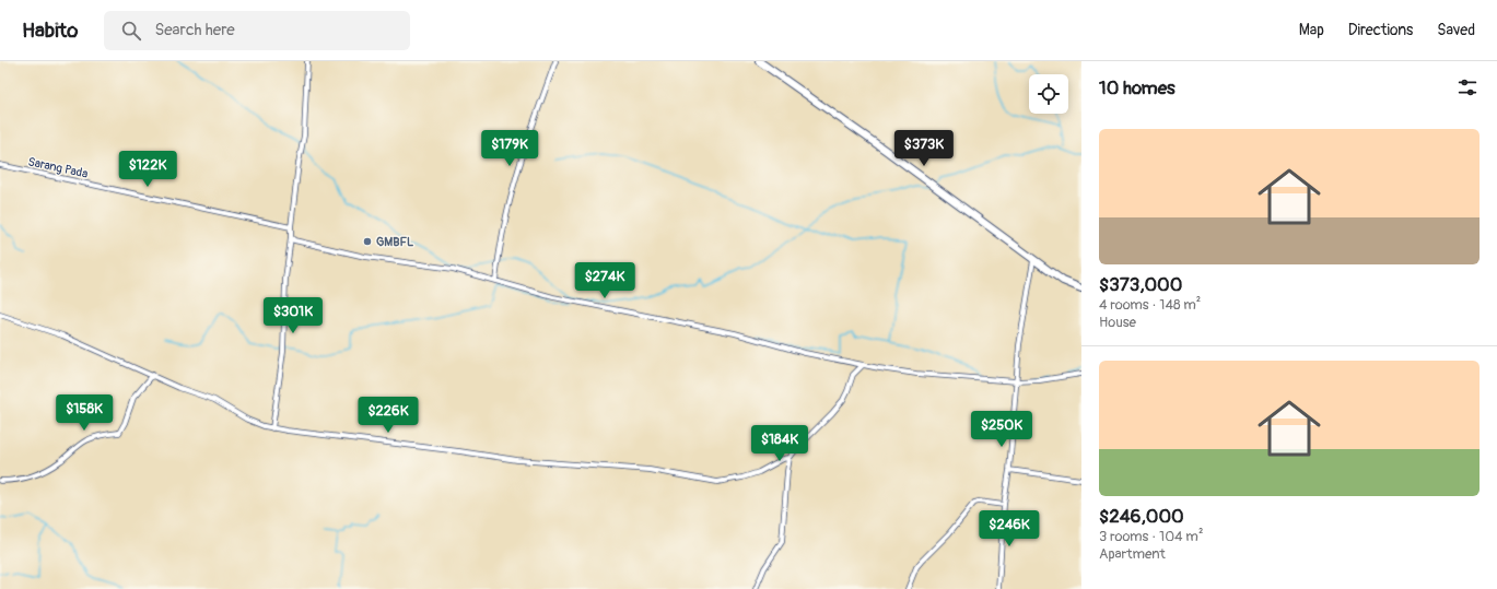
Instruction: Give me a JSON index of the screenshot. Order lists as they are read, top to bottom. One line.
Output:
{"streets":{"street":["Sarang Pada"]},"places":["GMBFL"],"page":{"header":"Habito","search":"Search here","nav":["Map","Directions","Saved"],"heading":"10 homes","list":[{"name":"$373,000","note":"4 rooms · 148 m² · House"},{"name":"$246,000","note":"3 rooms · 104 m² · Apartment"}],"price":["$179K","$373K","$122K","$274K","$301K","$158K","$226K","$250K","$184K","$246K"]}}
